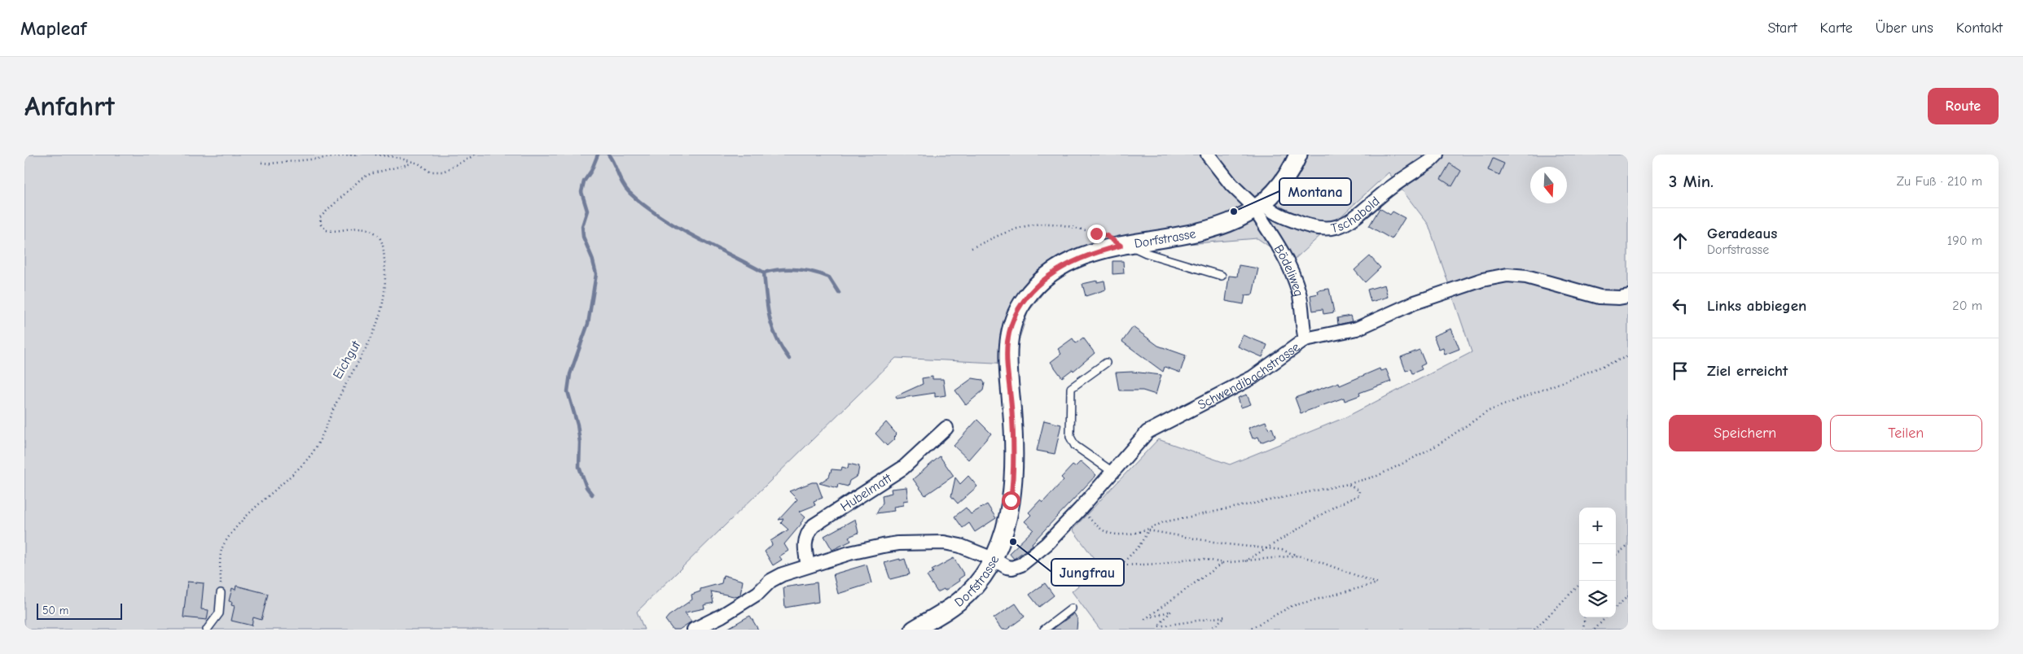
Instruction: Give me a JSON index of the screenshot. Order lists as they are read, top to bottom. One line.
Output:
{"streets":{"street":["Tschabold","Dorfstrasse","Bödeliweg","Schwendibachstrasse","Hubelmatt"],"path":["Eichgut"]},"crossings":[["Tschabold","Dorfstrasse"],["Tschabold","Bödeliweg"],["Dorfstrasse","Bödeliweg"],["Dorfstrasse","Schwendibachstrasse"],["Bödeliweg","Schwendibachstrasse"]],"places":["Montana","Jungfrau"],"scale_bar":"50 m","north":"bottom","page":{"header":"Mapleaf","nav":["Start","Karte","Über uns","Kontakt"],"buttons":["Route",["Speichern","Teilen"]],"title":"Anfahrt","heading":["3 Min.","Zu Fuß · 210 m"],"list":[["Geradeaus","Dorfstrasse","190 m"],["Links abbiegen","20 m"],"Ziel erreicht"],"map_buttons":["+","−"],"scale":"50 m"}}
